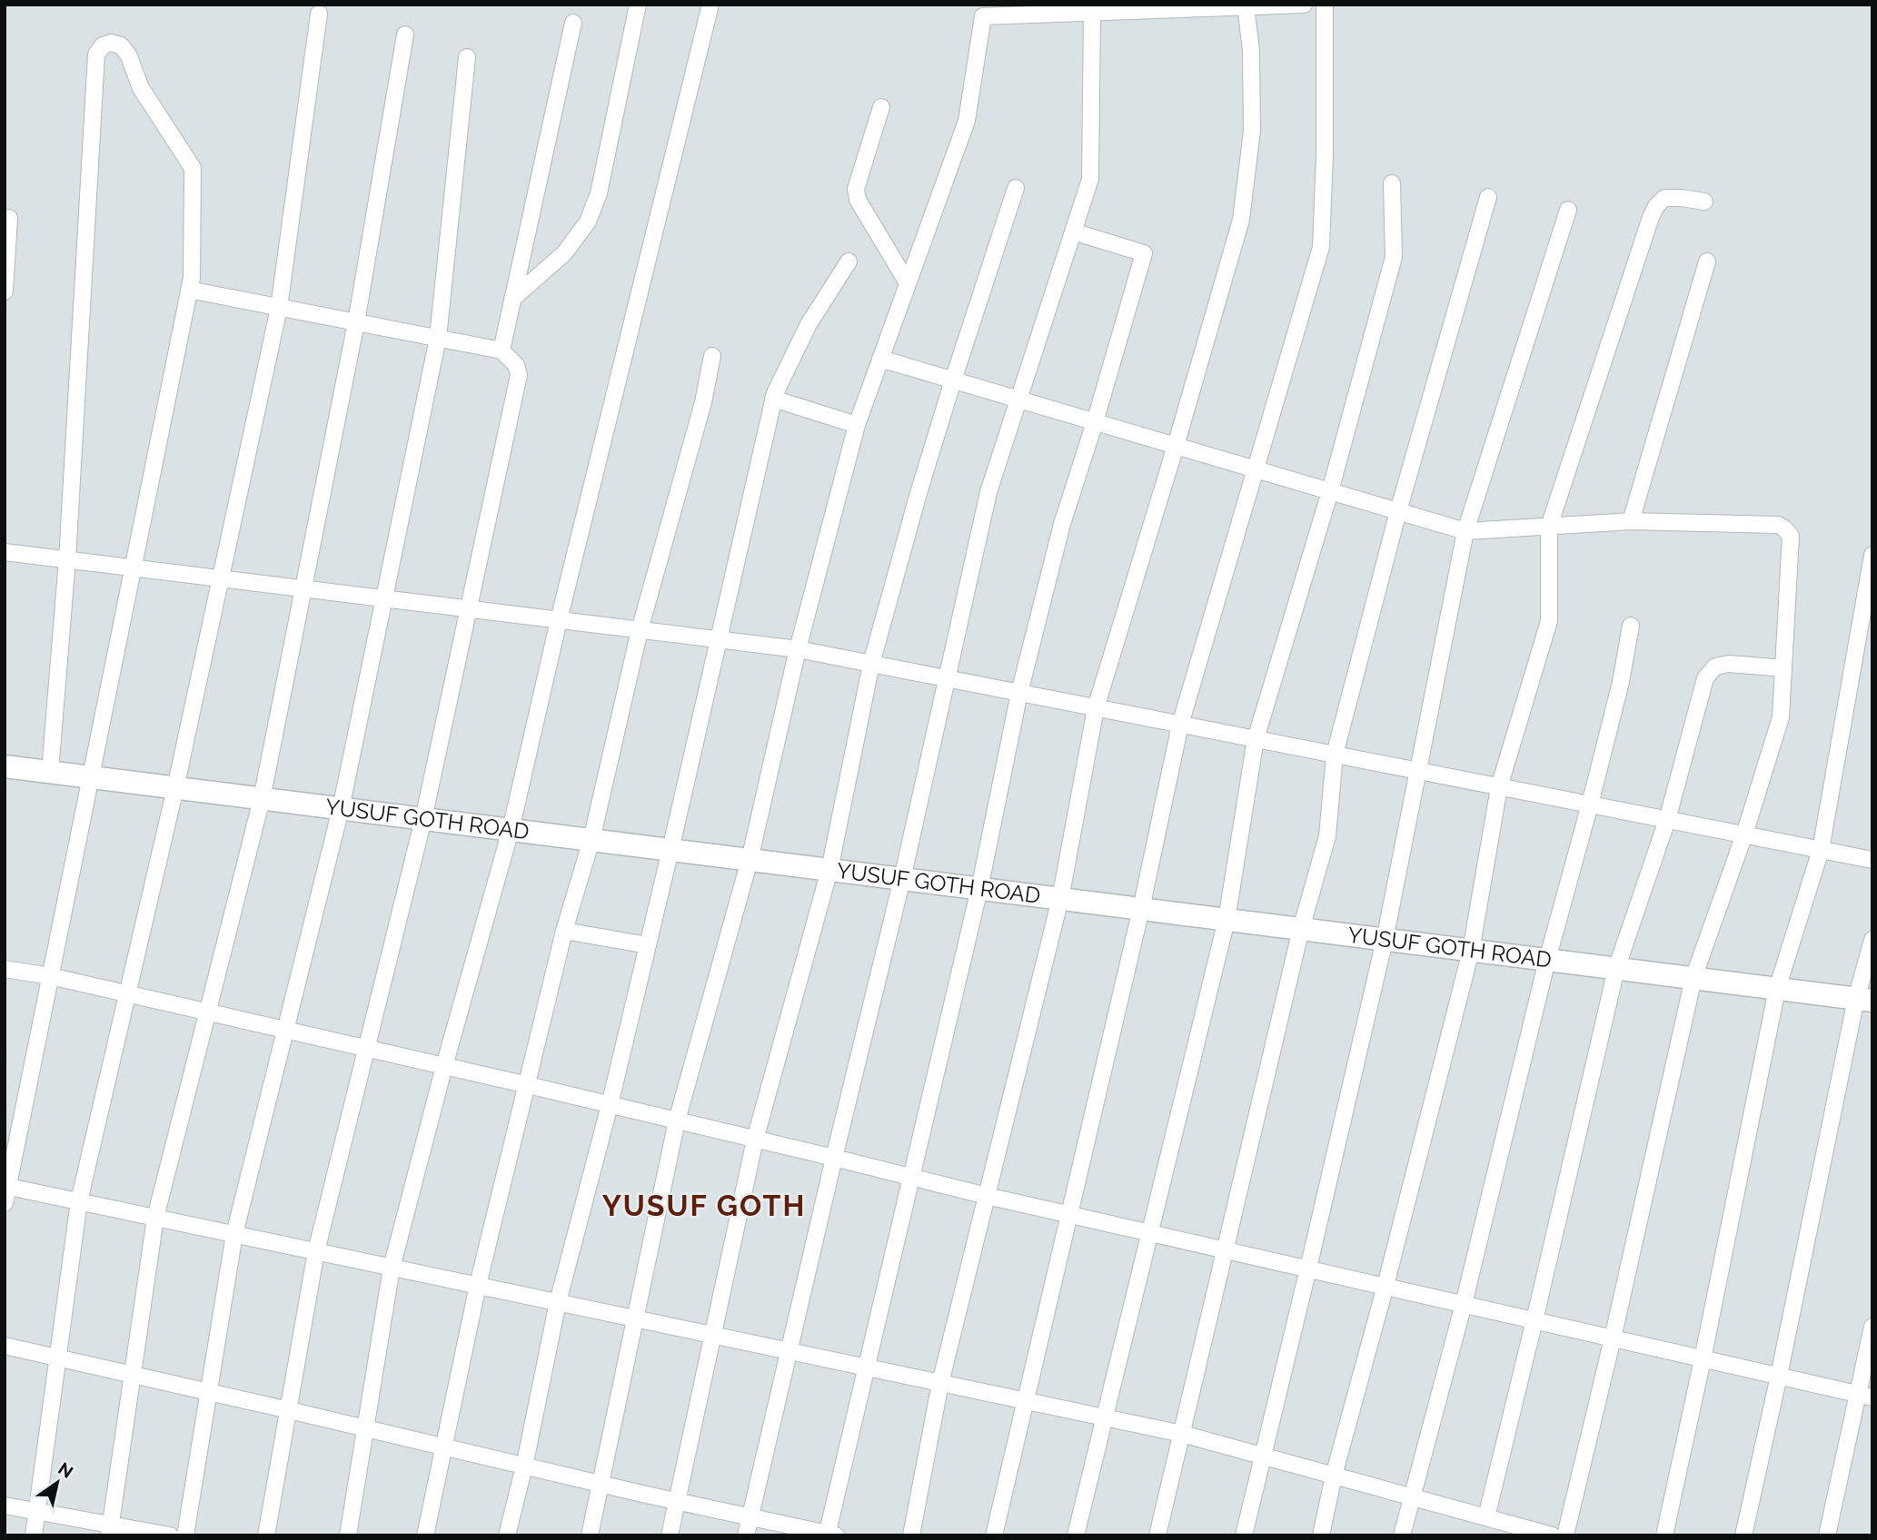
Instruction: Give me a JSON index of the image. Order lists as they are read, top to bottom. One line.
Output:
{"streets":{"street":["YUSUF GOTH ROAD"]},"districts":["YUSUF GOTH"],"north":"top right"}
